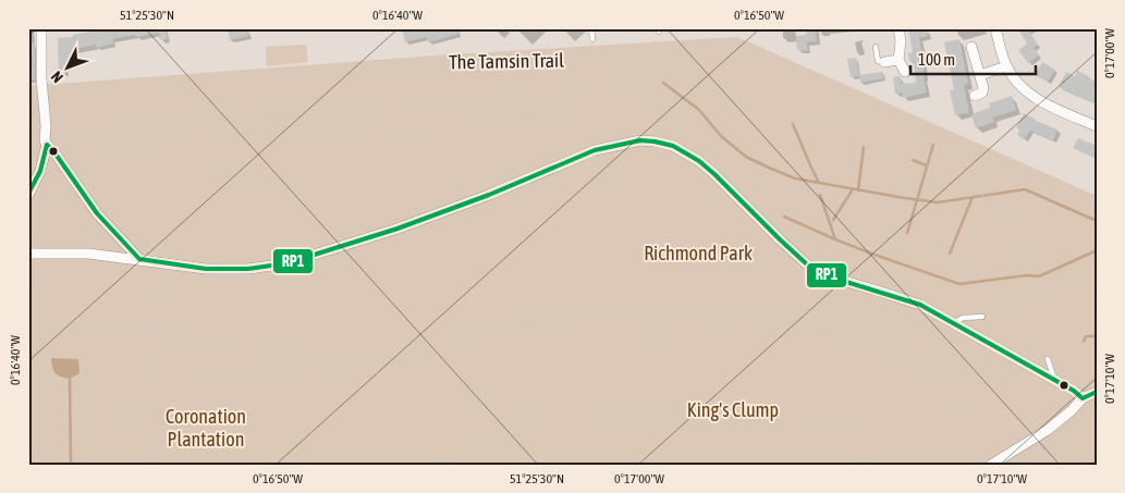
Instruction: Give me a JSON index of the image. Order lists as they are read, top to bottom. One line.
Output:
{"streets":{"path":["The Tamsin Trail"]},"parks":["Richmond Park","King's Clump","Coronation Plantation"],"lines":["transit line RP1"],"scale_bar":"100 m","north":"bottom left","coordinates":["51°25'30\"N","0°16'40\"W","0°16'50\"W","0°17'00\"W","0°17'10\"W"]}
